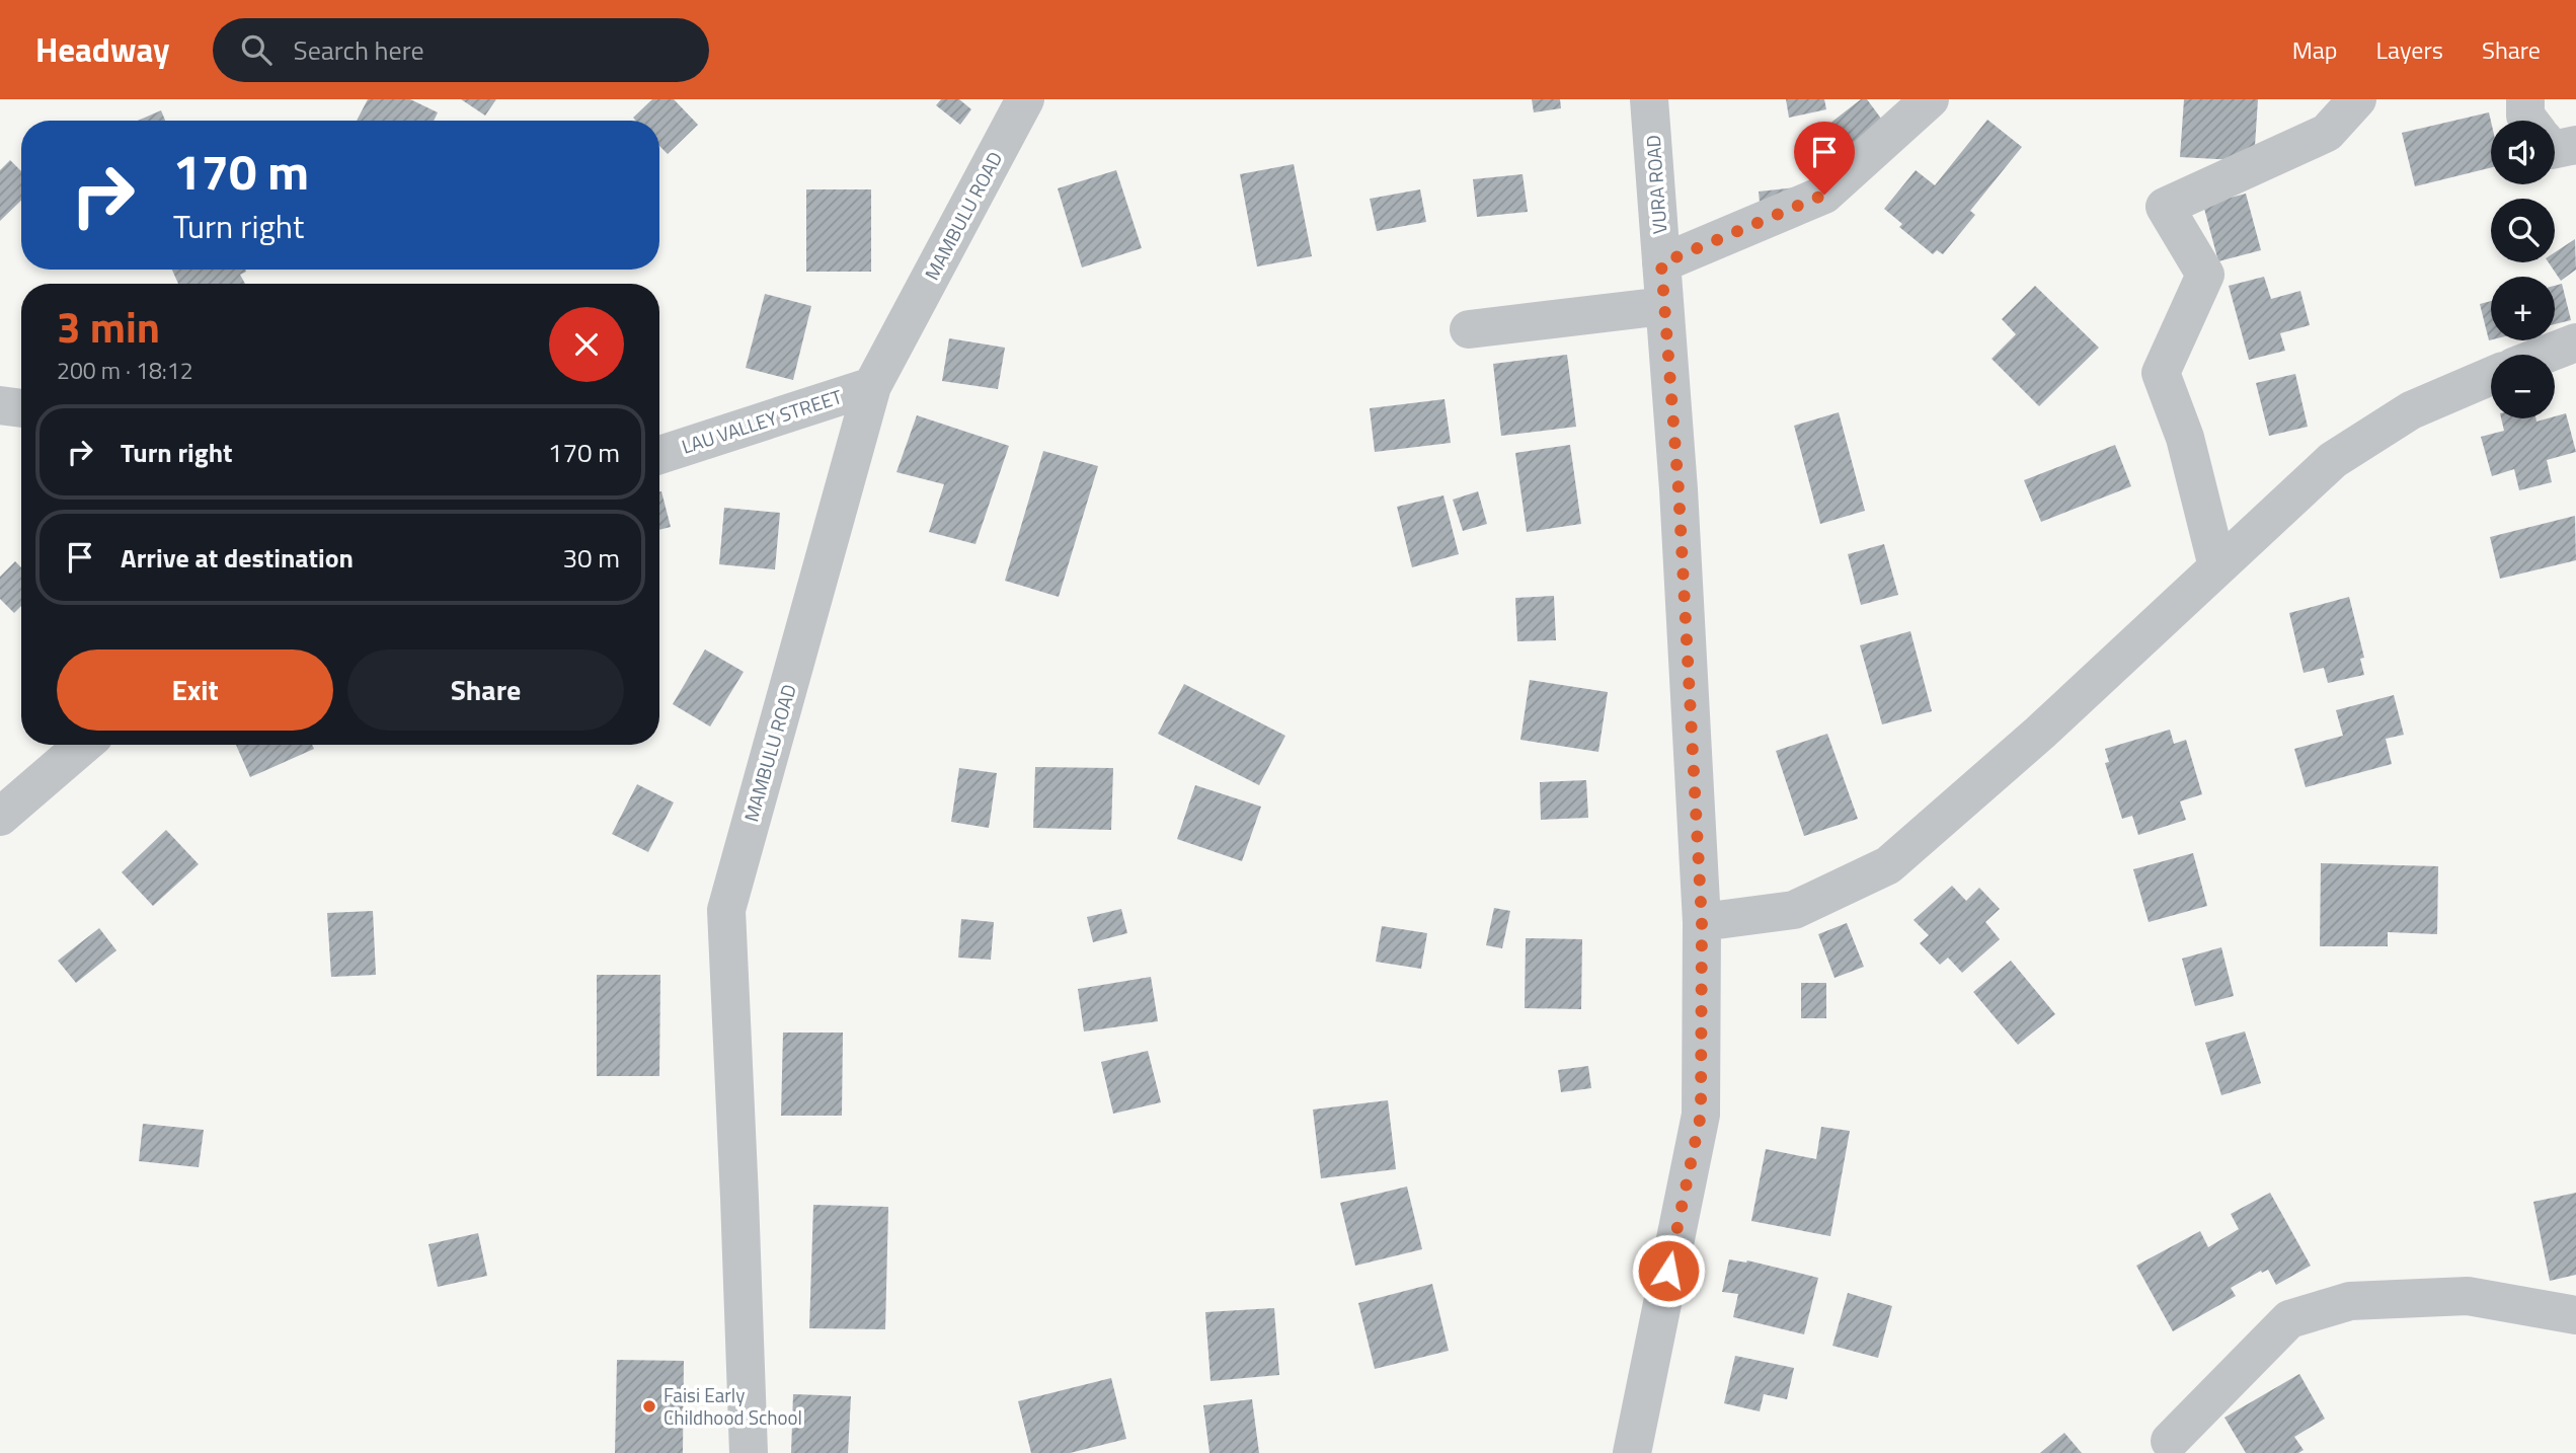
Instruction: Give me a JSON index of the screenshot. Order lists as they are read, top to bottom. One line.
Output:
{"streets":{"street":["VURA ROAD","MAMBULU ROAD","LAU VALLEY STREET"]},"crossings":[["MAMBULU ROAD","LAU VALLEY STREET"]],"places":["Faisi Early Childhood School"],"page":{"header":"Headway","search":"Search here","nav":["Map","Layers","Share"],"map_buttons":["+","−"],"turn":["170 m","Turn right"],"heading":["3 min","200 m · 18:12"],"list":[{"name":"Turn right","value":"170 m"},{"name":"Arrive at destination","value":"30 m"}],"buttons":["Exit","Share"]}}
